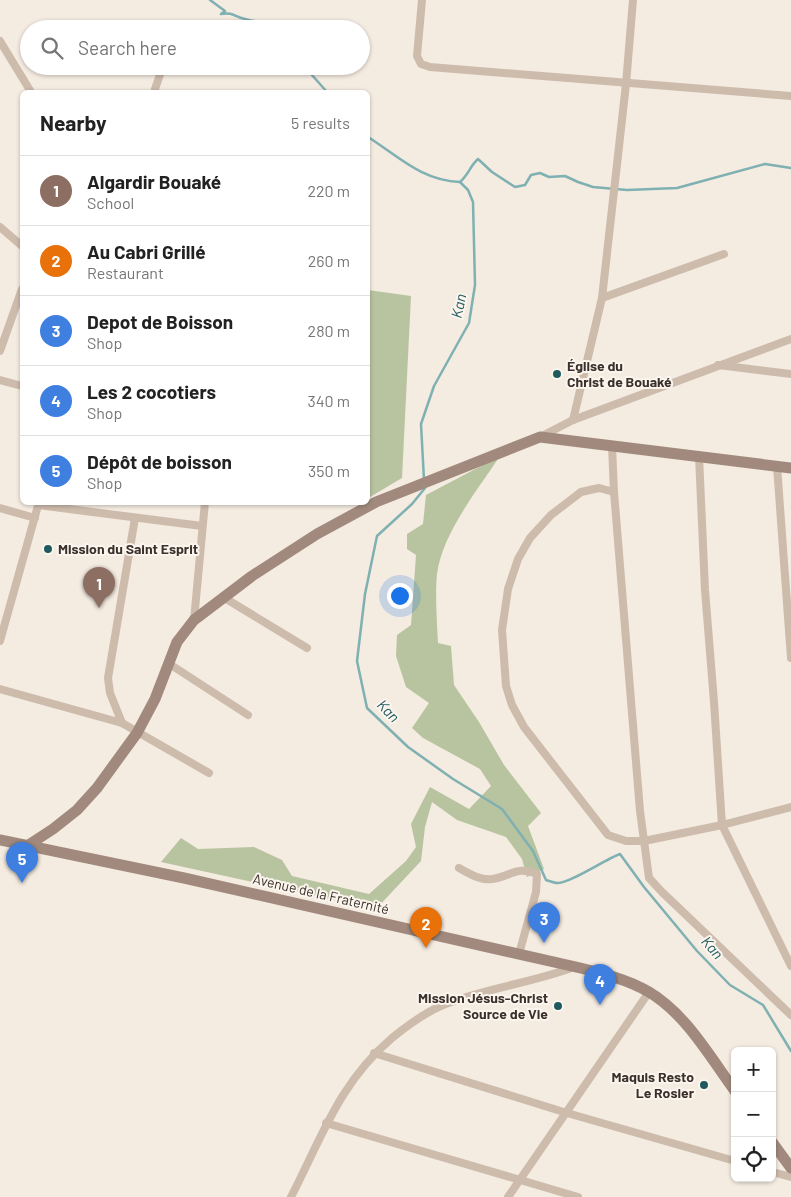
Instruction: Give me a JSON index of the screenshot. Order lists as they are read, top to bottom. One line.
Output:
{"streets":{"street":["Avenue de la Fraternité"]},"water":["Kan"],"places":["Église du Christ de Bouaké","Mission du Saint Esprit","Mission Jésus-Christ Source de Vie","Maquis Resto Le Rosier"],"page":{"search":"Search here","heading":["Nearby","5 results"],"list":[{"mark":"1","name":"Algardir Bouaké","note":"School","value":"220 m"},{"mark":"2","name":"Au Cabri Grillé","note":"Restaurant","value":"260 m"},{"mark":"3","name":"Depot de Boisson","note":"Shop","value":"280 m"},{"mark":"4","name":"Les 2 cocotiers","note":"Shop","value":"340 m"},{"mark":"5","name":"Dépôt de boisson","note":"Shop","value":"350 m"}],"pins":["1","5","3","2","4"],"map_buttons":["+","−"]}}
